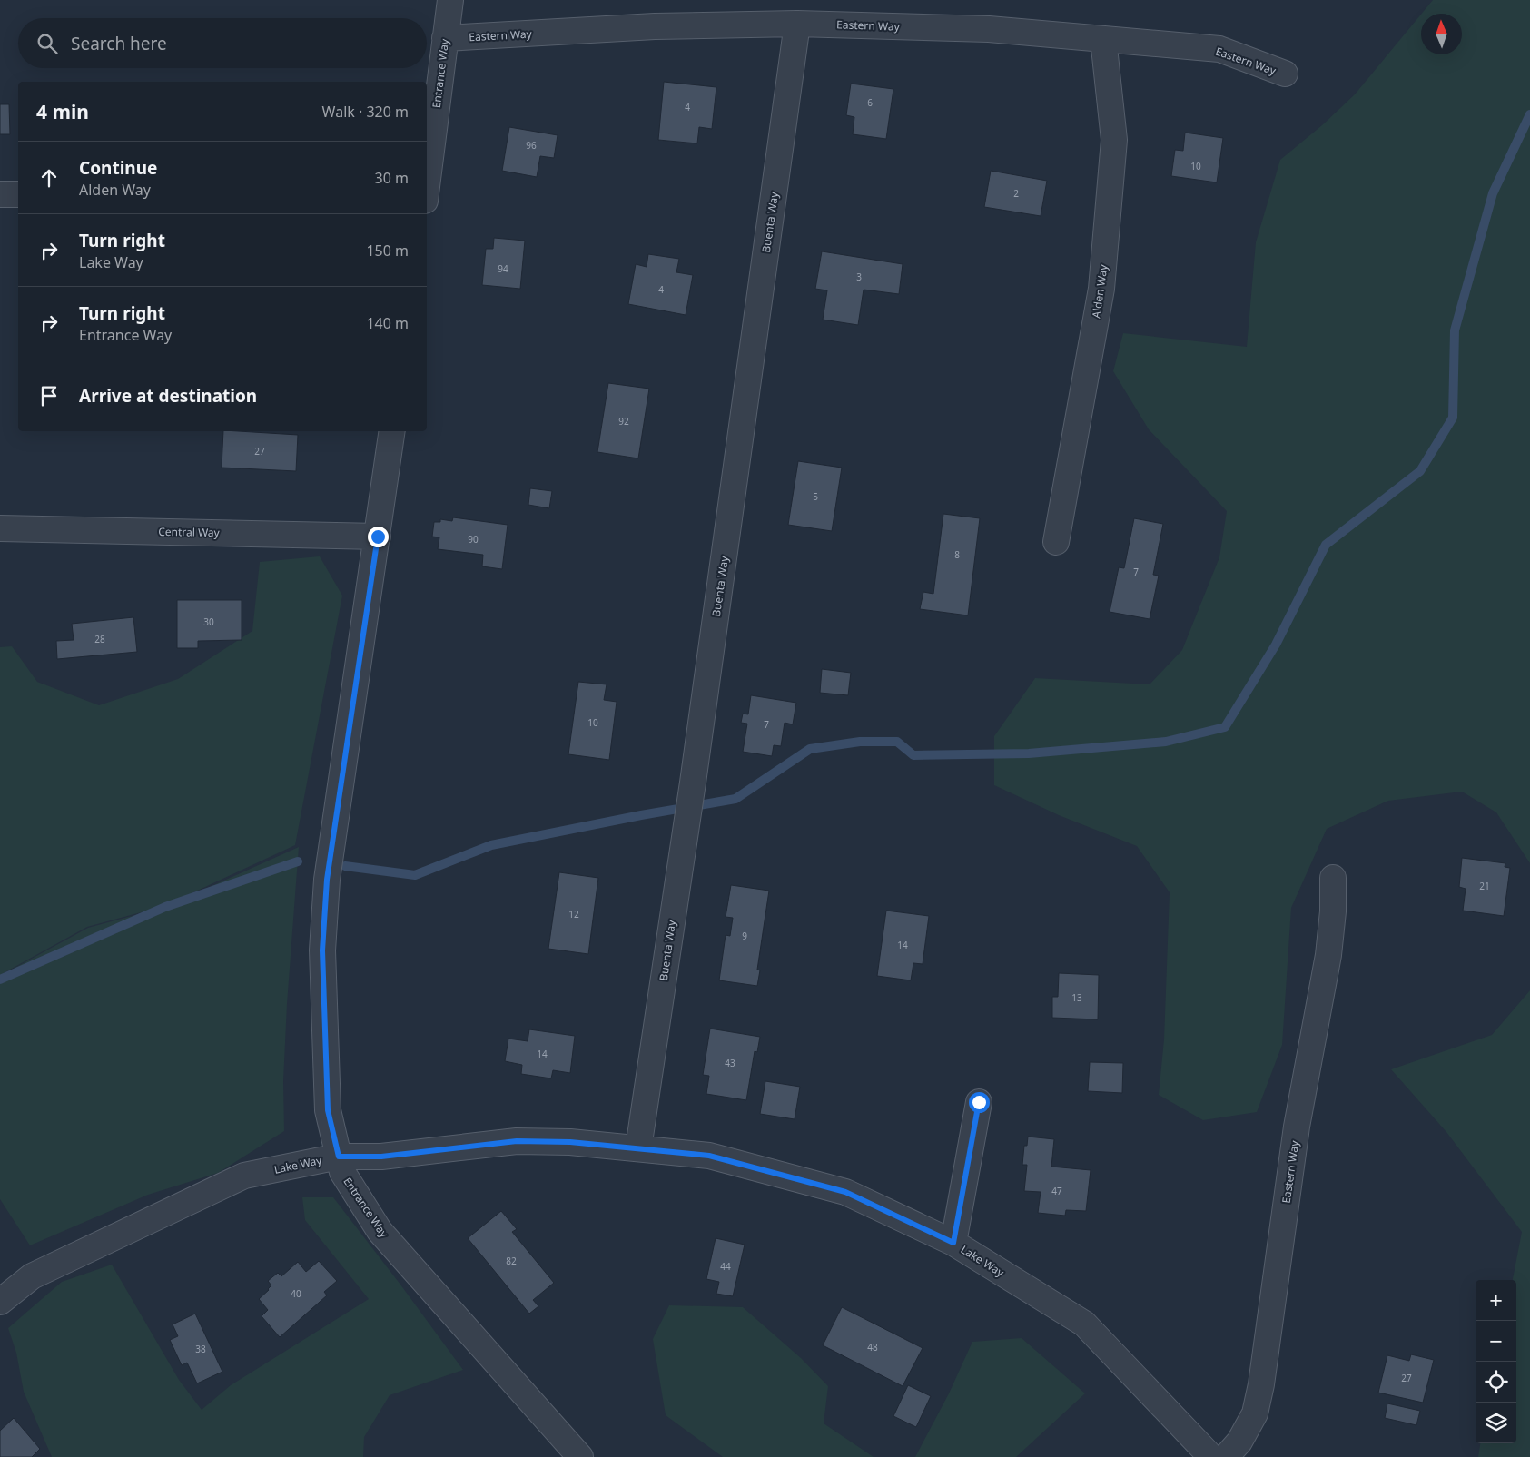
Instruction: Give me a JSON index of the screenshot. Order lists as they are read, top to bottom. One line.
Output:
{"streets":{"street":["Eastern Way","Entrance Way","Buenta Way","Alden Way","Central Way","Lake Way"]},"crossings":[["Eastern Way","Entrance Way"],["Eastern Way","Buenta Way"],["Eastern Way","Alden Way"],["Entrance Way","Central Way"],["Entrance Way","Lake Way"],["Buenta Way","Lake Way"]],"house_numbers":["6","4","96","10","2","94","3","4","92","27","5","90","8","7","30","28","10","7","21","12","9","14","13","14","43","47","82","44","40","48","38","27"],"north":"top","page":{"search":"Search here","heading":["4 min","Walk · 320 m"],"list":[["Continue","Alden Way","30 m"],["Turn right","Lake Way","150 m"],["Turn right","Entrance Way","140 m"],"Arrive at destination"],"map_buttons":["+","−"]}}
